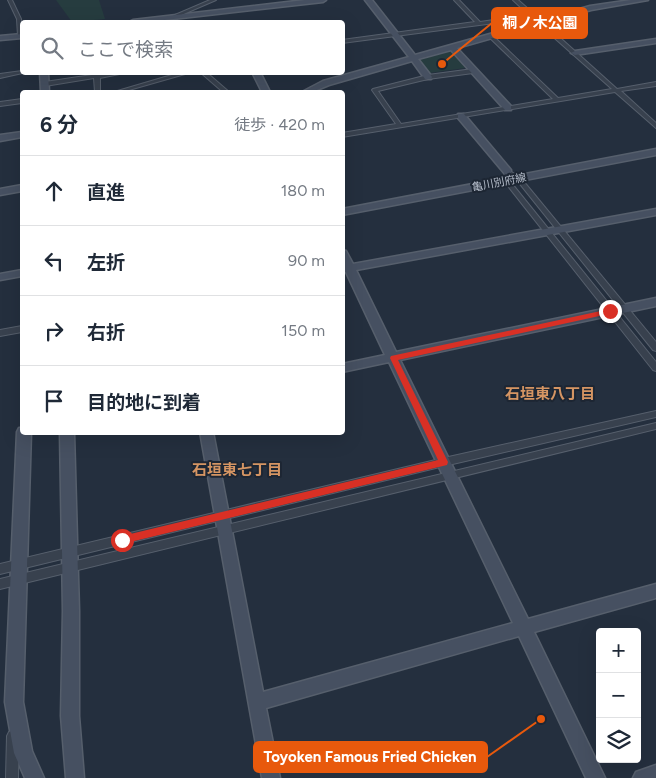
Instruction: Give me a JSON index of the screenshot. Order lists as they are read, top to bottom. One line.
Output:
{"streets":{"street":["亀川別府線"]},"districts":["石垣東八丁目","石垣東七丁目"],"places":["桐ノ木公園","Toyoken Famous Fried Chicken"],"page":{"search":"ここで検索","heading":["6 分","徒歩 · 420 m"],"list":[["直進","180 m"],["左折","90 m"],["右折","150 m"],"目的地に到着"],"map_buttons":["+","−"]}}
